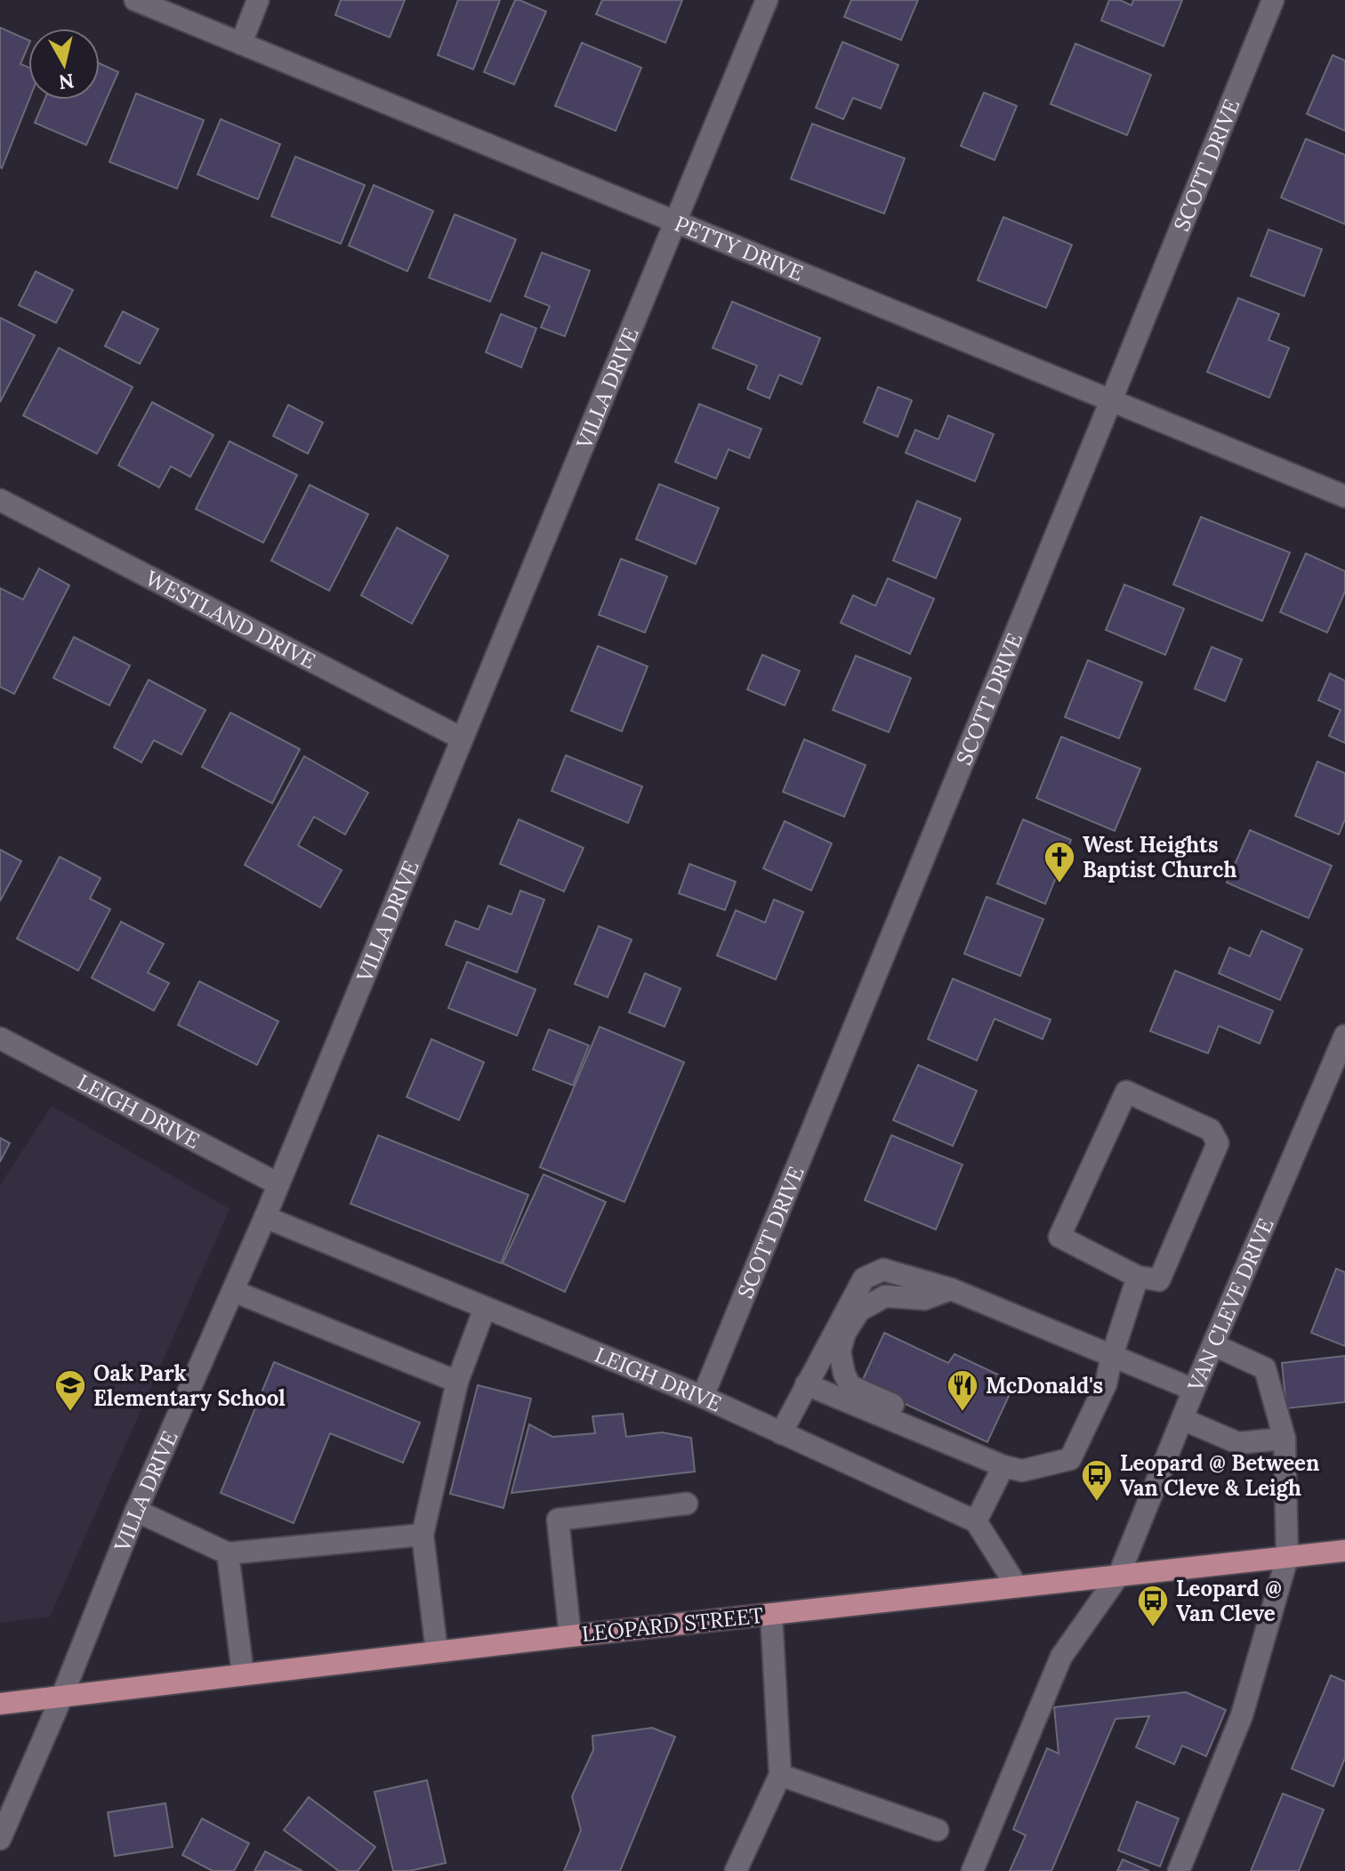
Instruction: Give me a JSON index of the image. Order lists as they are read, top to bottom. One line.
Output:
{"streets":{"main road":["LEOPARD STREET"],"street":["SCOTT DRIVE","PETTY DRIVE","VILLA DRIVE","WESTLAND DRIVE","LEIGH DRIVE","VAN CLEVE DRIVE"]},"crossings":[["SCOTT DRIVE","PETTY DRIVE"],["SCOTT DRIVE","LEIGH DRIVE"],["PETTY DRIVE","VILLA DRIVE"],["VILLA DRIVE","WESTLAND DRIVE"],["VILLA DRIVE","LEIGH DRIVE"],["VILLA DRIVE","LEOPARD STREET"],["VAN CLEVE DRIVE","LEOPARD STREET"]],"places":{"church":["West Heights Baptist Church"],"school or university":["Oak Park Elementary School"],"restaurant":["McDonald's"],"bus stop":["Leopard @ Between Van Cleve & Leigh","Leopard @ Van Cleve"]},"north":"bottom"}
